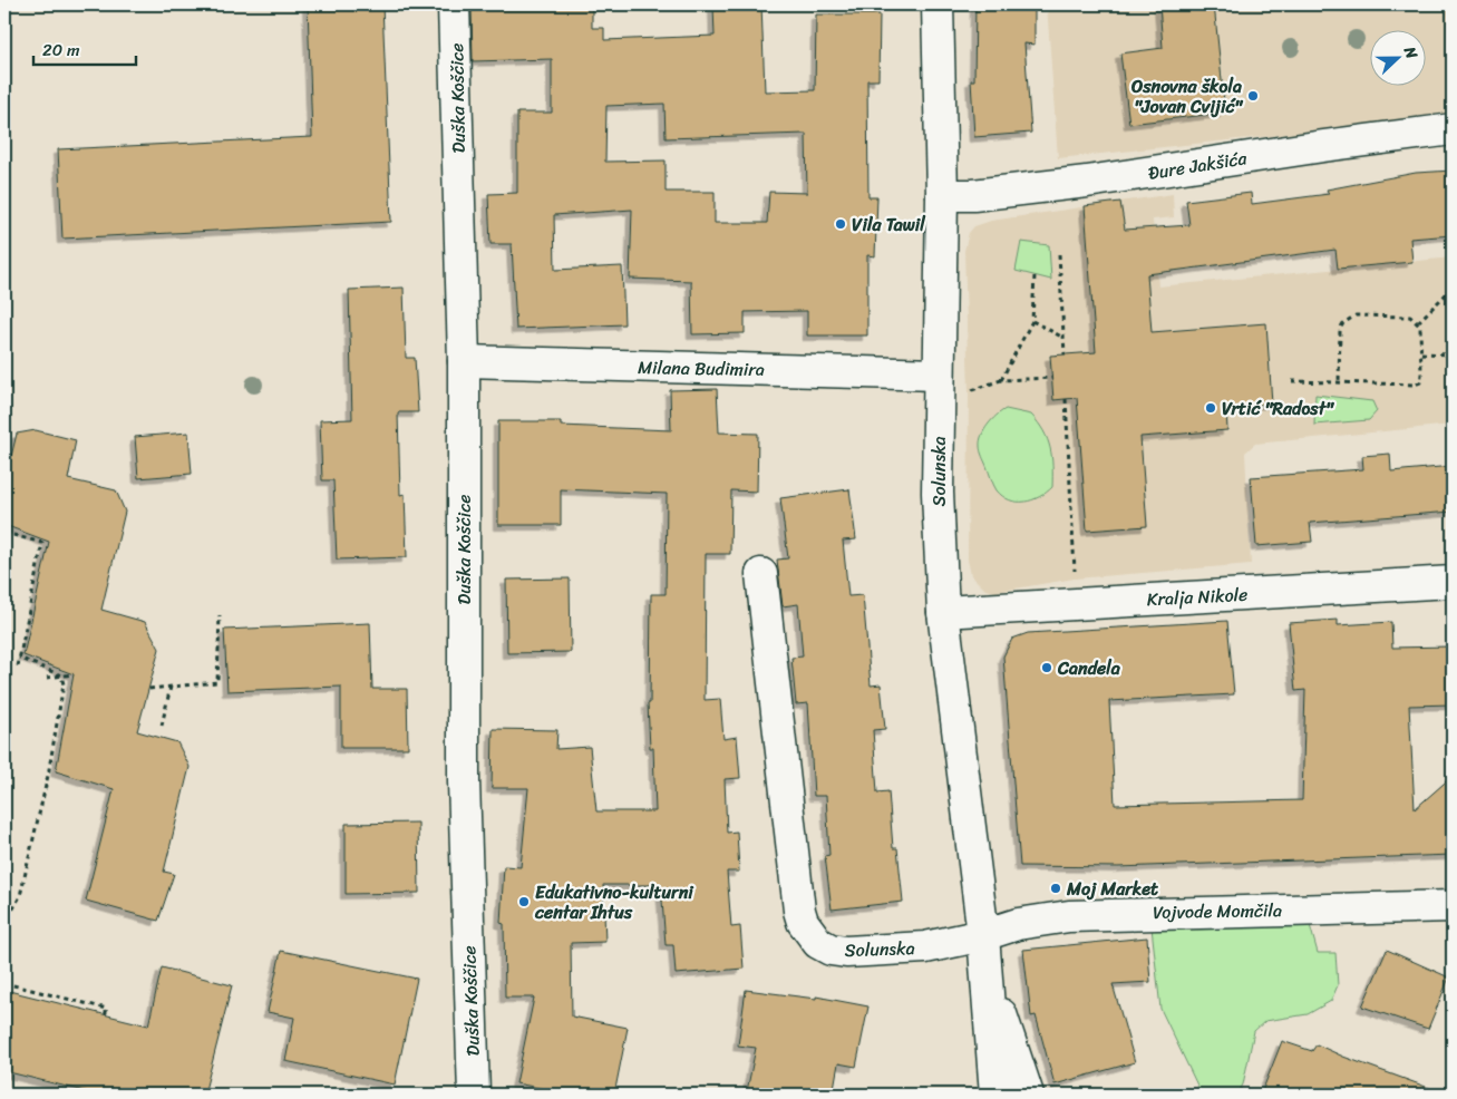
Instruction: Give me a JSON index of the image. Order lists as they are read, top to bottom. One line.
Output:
{"streets":{"street":["Duška Koščice","Đure Jakšića","Milana Budimira","Solunska","Kralja Nikole","Vojvode Momčila"]},"crossings":[["Duška Koščice","Milana Budimira"],["Đure Jakšića","Solunska"],["Milana Budimira","Solunska"],["Solunska","Kralja Nikole"],["Solunska","Vojvode Momčila"]],"places":["Osnovna škola \"Jovan Cvijić\"","Vila Tawil","Vrtić \"Radost\"","Candela","Moj Market","Edukativno-kulturni centar Ihtus"],"scale_bar":"20 m","north":"right"}
